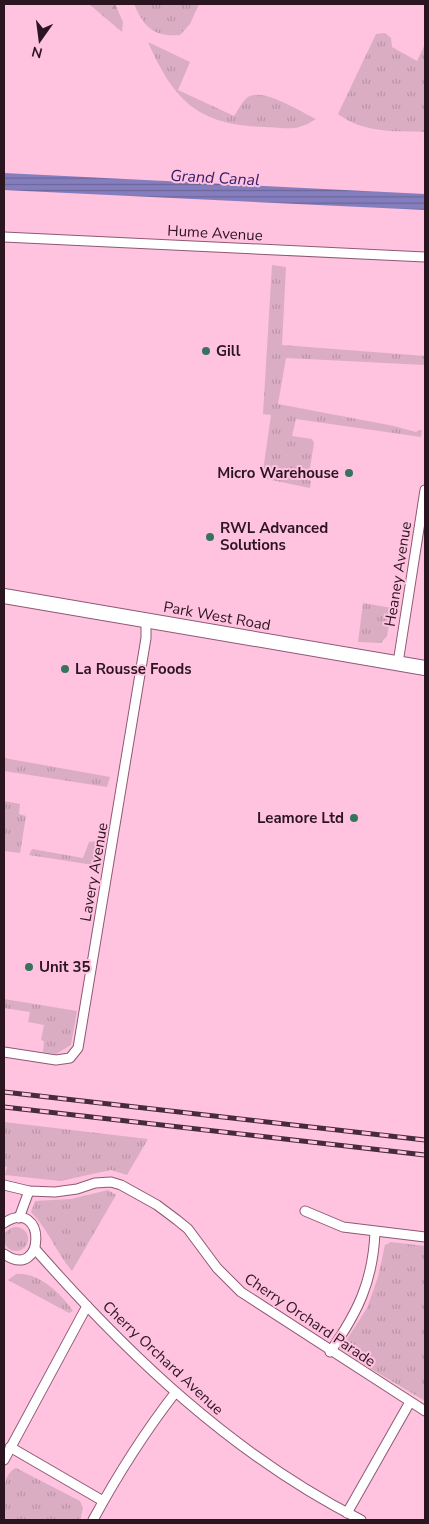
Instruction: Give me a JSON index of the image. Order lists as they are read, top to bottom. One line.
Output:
{"streets":{"street":["Hume Avenue","Heaney Avenue","Park West Road","Lavery Avenue","Cherry Orchard Parade","Cherry Orchard Avenue"]},"crossings":[["Heaney Avenue","Park West Road"],["Park West Road","Lavery Avenue"]],"water":["Grand Canal"],"places":["Gill","Micro Warehouse","RWL Advanced Solutions","La Rousse Foods","Leamore Ltd","Unit 35"],"north":"bottom"}
